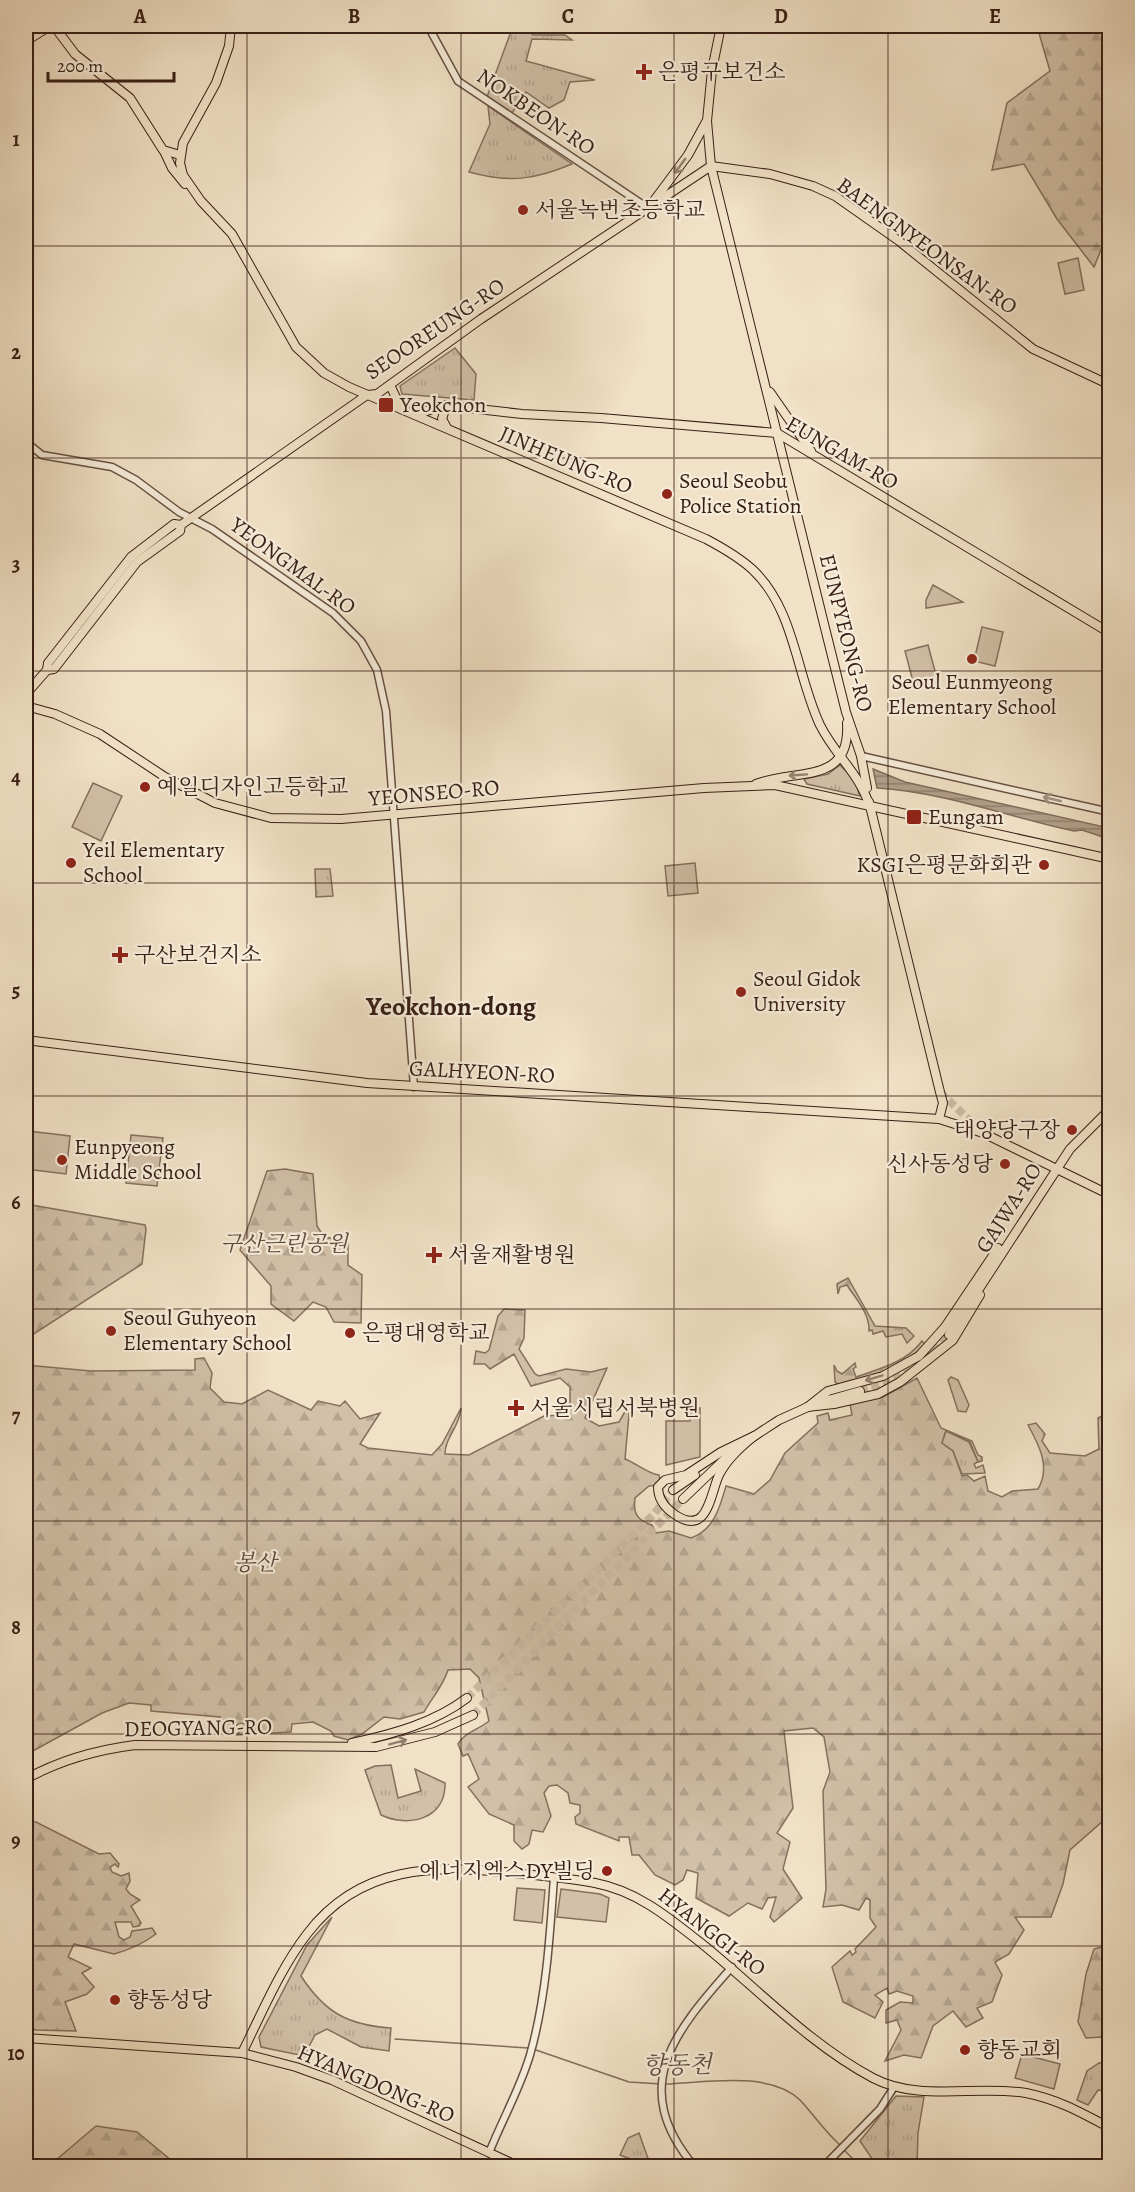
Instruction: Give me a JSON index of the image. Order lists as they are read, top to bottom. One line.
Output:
{"streets":{"main road":["BAENGNYEONSAN-RO","SEOOREUNG-RO","EUNGAM-RO","JINHEUNG-RO","EUNPYEONG-RO","YEONSEO-RO","GALHYEON-RO","GAJWA-RO","DEOGYANG-RO","HYANGGI-RO","HYANGDONG-RO"],"street":["NOKBEON-RO","YEONGMAL-RO"]},"crossings":[["NOKBEON-RO","SEOOREUNG-RO"],["BAENGNYEONSAN-RO","SEOOREUNG-RO"],["BAENGNYEONSAN-RO","EUNPYEONG-RO"],["SEOOREUNG-RO","JINHEUNG-RO"],["SEOOREUNG-RO","YEONGMAL-RO"],["SEOOREUNG-RO","EUNPYEONG-RO"],["EUNGAM-RO","JINHEUNG-RO"],["EUNGAM-RO","EUNPYEONG-RO"],["JINHEUNG-RO","EUNPYEONG-RO"],["JINHEUNG-RO","YEONSEO-RO"],["YEONGMAL-RO","YEONSEO-RO"],["YEONGMAL-RO","GALHYEON-RO"],["EUNPYEONG-RO","YEONSEO-RO"],["EUNPYEONG-RO","GALHYEON-RO"],["HYANGGI-RO","HYANGDONG-RO"]],"districts":["Yeokchon-dong"],"water":["향동천"],"parks":["구산근린공원","봉산"],"places":{"health":["은평구보건소","구산보건지소","서울재활병원","서울시립서북병원"],"other":["서울녹번초등학교","Seoul Seobu Police Station","Seoul Eunmyeong Elementary School","예일디자인고등학교","Yeil Elementary School","KSGI은평문화회관","Seoul Gidok University","태양당구장","Eunpyeong Middle School","신사동성당","Seoul Guhyeon Elementary School","은평대영학교","에너지엑스DY빌딩","향동성당","향동교회"],"transit":["Yeokchon","Eungam"]},"scale_bar":"200 m","grid":{"columns":["A","B","C","D","E"],"rows":["1","2","3","4","5","6","7","8","9","10"]}}
